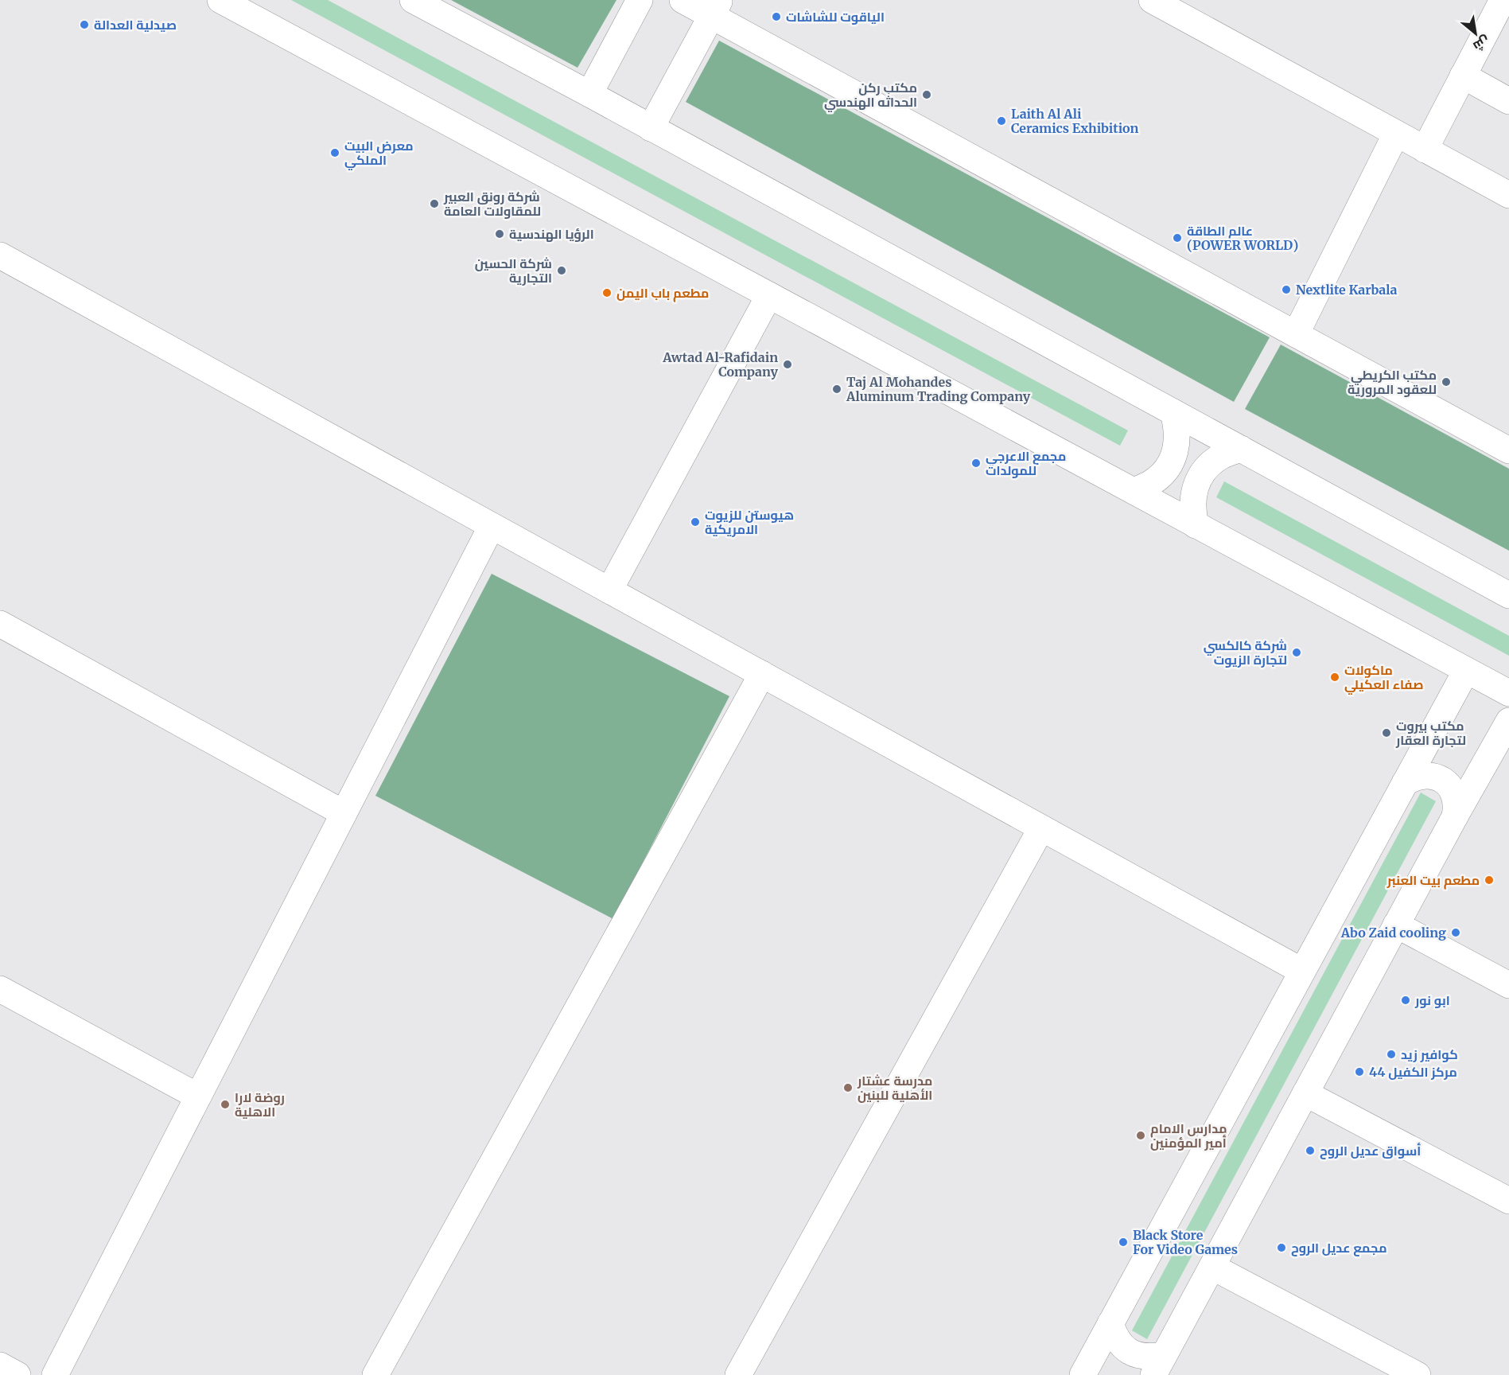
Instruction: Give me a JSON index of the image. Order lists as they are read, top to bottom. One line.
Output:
{"places":["الياقوت للشاشات","صيدلية العدالة","مكتب ركن الحداثه الهندسي","Laith Al Ali Ceramics Exhibition","معرض البيت الملكي","شركة رونق العبير للمقاولات العامة","الرؤيا الهندسية","عالم الطاقة (POWER WORLD)","شركة الحسين التجارية","Nextlite Karbala","مطعم باب اليمن","Awtad Al-Rafidain Company","مكتب الكريطي للعقود المرورية","Taj Al Mohandes Aluminum Trading Company","مجمع الاعرجي للمولدات","هيوستن للزيوت الامريكية","شركة كالكسي لتجارة الزيوت","ماكولات صفاء العكيلي","مكتب بيروت لتجارة العقار","مطعم بيت العنبر","Abo Zaid cooling","ابو نور","كوافير زيد","مركز الكفيل 44","مدرسة عشتار الأهلية للبنين","روضة لارا الاهلية","مدارس الامام أمير المؤمنين","أسواق عديل الروح","Black Store For Video Games","مجمع عديل الروح"],"north":"bottom right"}
